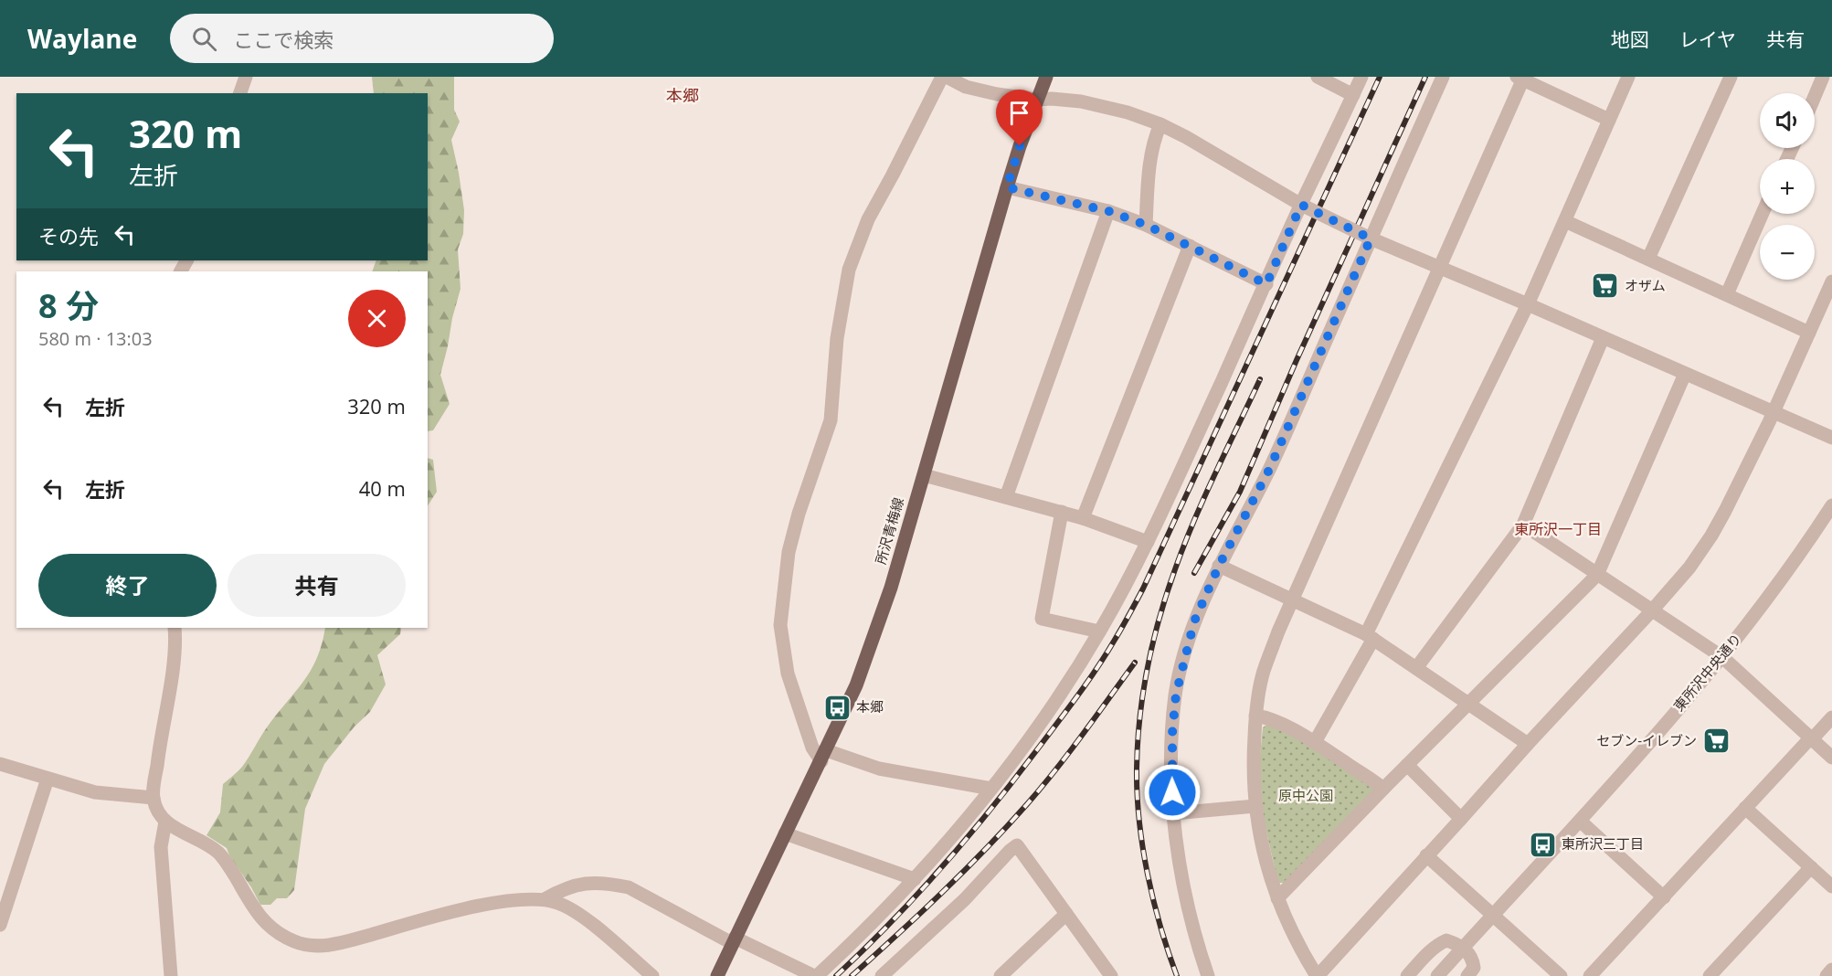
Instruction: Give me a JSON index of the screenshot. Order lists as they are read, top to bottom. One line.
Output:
{"streets":{"main road":["所沢青梅線"],"street":["東所沢中央通り"]},"districts":["本郷","東所沢一丁目"],"parks":["原中公園"],"places":{"supermarket":["オザム","セブン-イレブン"],"bus stop":["本郷","東所沢三丁目"]},"page":{"header":"Waylane","search":"ここで検索","nav":["地図","レイヤ","共有"],"map_buttons":["+","−"],"turn":["320 m","左折"],"then":"その先","heading":["8 分","580 m · 13:03"],"list":[{"name":"左折","value":"320 m"},{"name":"左折","value":"40 m"}],"buttons":["終了","共有"]}}
